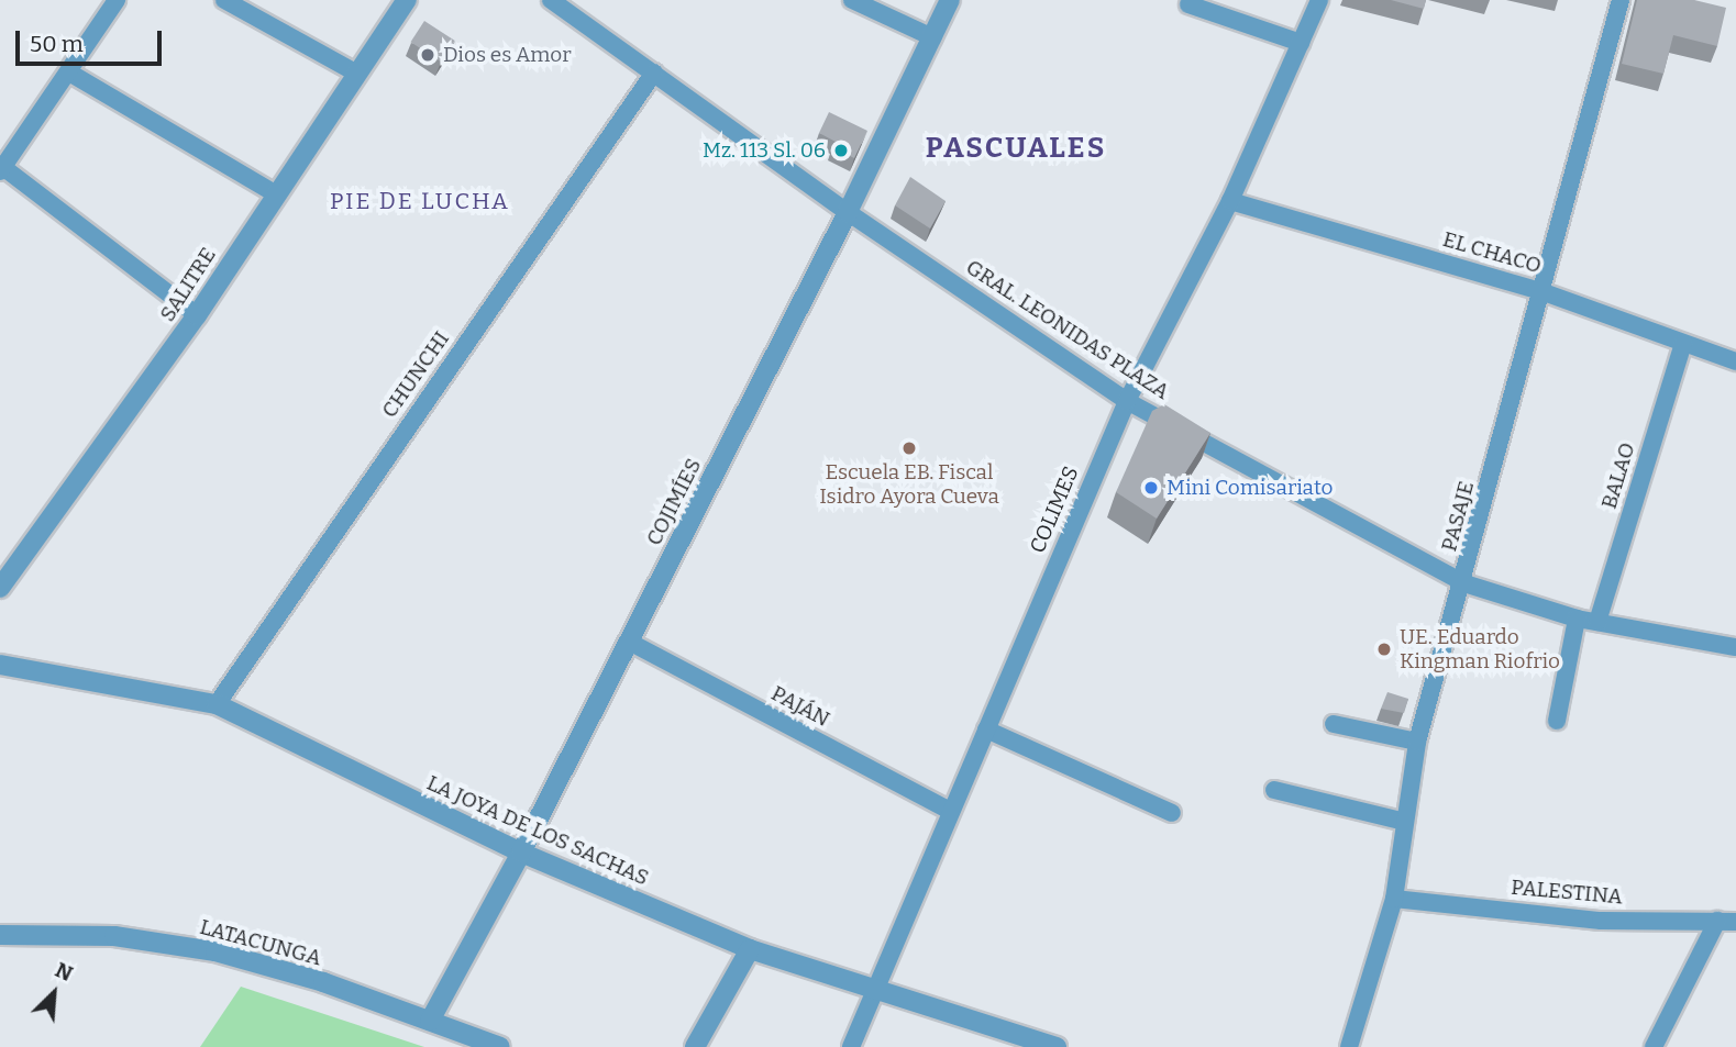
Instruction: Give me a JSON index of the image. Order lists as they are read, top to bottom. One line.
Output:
{"streets":{"street":["EL CHACO","SALITRE","GRAL. LEONIDAS PLAZA","CHUNCHI","BALAO","COJIMÍES","COLIMES","PASAJE","PAJÁN","LA JOYA DE LOS SACHAS","PALESTINA","LATACUNGA"]},"crossings":[["EL CHACO","BALAO"],["EL CHACO","COLIMES"],["EL CHACO","PASAJE"],["GRAL. LEONIDAS PLAZA","CHUNCHI"],["GRAL. LEONIDAS PLAZA","BALAO"],["GRAL. LEONIDAS PLAZA","COJIMÍES"],["GRAL. LEONIDAS PLAZA","COLIMES"],["GRAL. LEONIDAS PLAZA","PASAJE"],["CHUNCHI","LA JOYA DE LOS SACHAS"],["COJIMÍES","PAJÁN"],["COJIMÍES","LA JOYA DE LOS SACHAS"],["COJIMÍES","LATACUNGA"],["COLIMES","PAJÁN"],["COLIMES","LA JOYA DE LOS SACHAS"],["PASAJE","PALESTINA"]],"districts":["PASCUALES","PIE DE LUCHA"],"places":["Dios es Amor","Mz. 113 Sl. 06","Escuela EB. Fiscal Isidro Ayora Cueva","Mini Comisariato","UE. Eduardo Kingman Riofrio"],"scale_bar":"50 m","north":"top right"}
